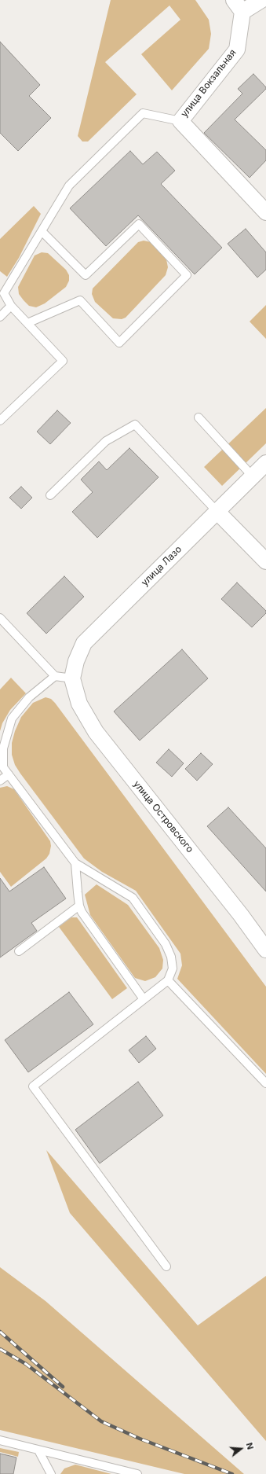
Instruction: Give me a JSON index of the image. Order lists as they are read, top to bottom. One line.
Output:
{"streets":{"street":["улица Вокзальная","улица Лазо","улица Островского"]},"crossings":[["улица Лазо","улица Островского"]],"north":"right"}
